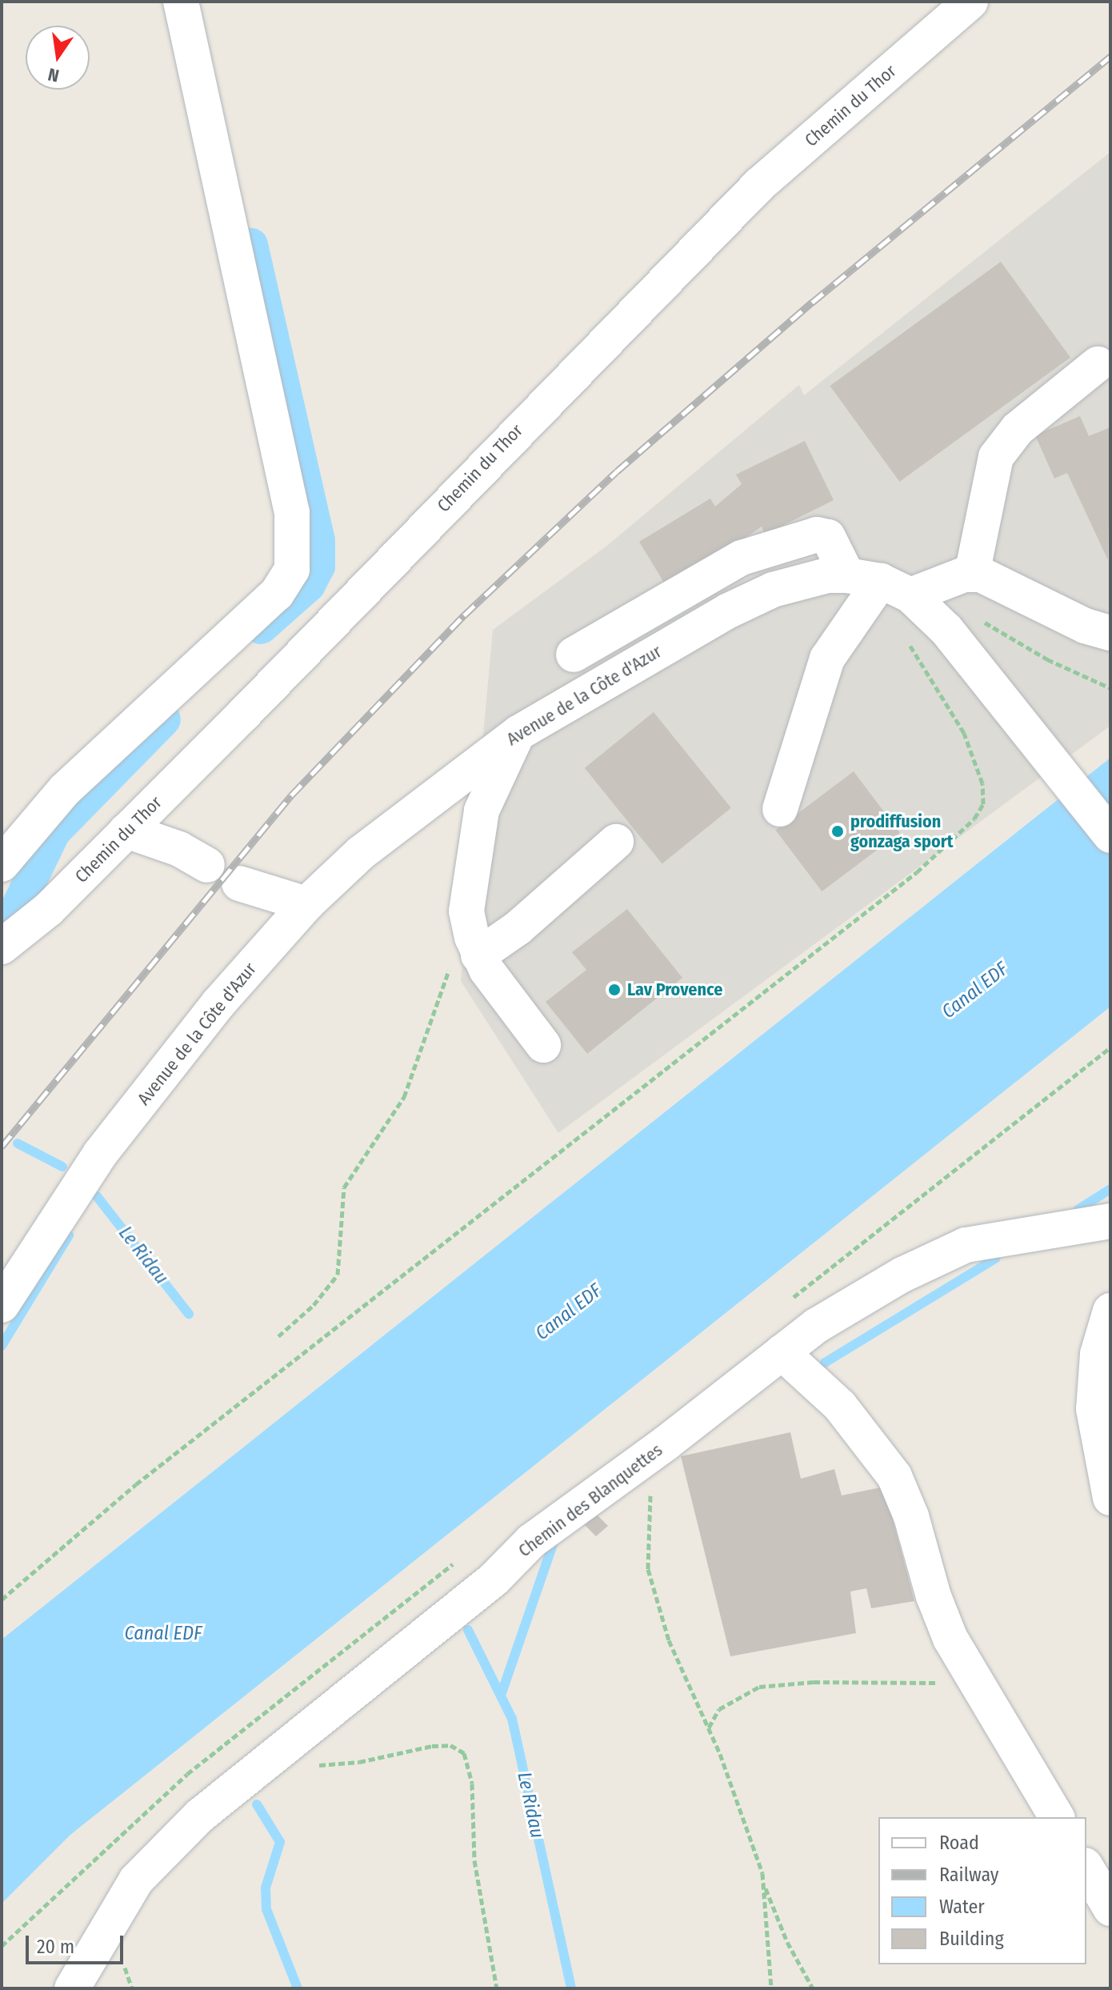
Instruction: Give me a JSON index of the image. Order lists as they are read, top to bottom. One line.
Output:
{"streets":{"street":["Chemin du Thor","Avenue de la Côte d'Azur","Chemin des Blanquettes"]},"water":["Canal EDF","Le Ridau"],"places":["prodiffusion gonzaga sport","Lav Provence"],"legend":["Road","Railway","Water","Building"],"scale_bar":"20 m","north":"bottom"}
